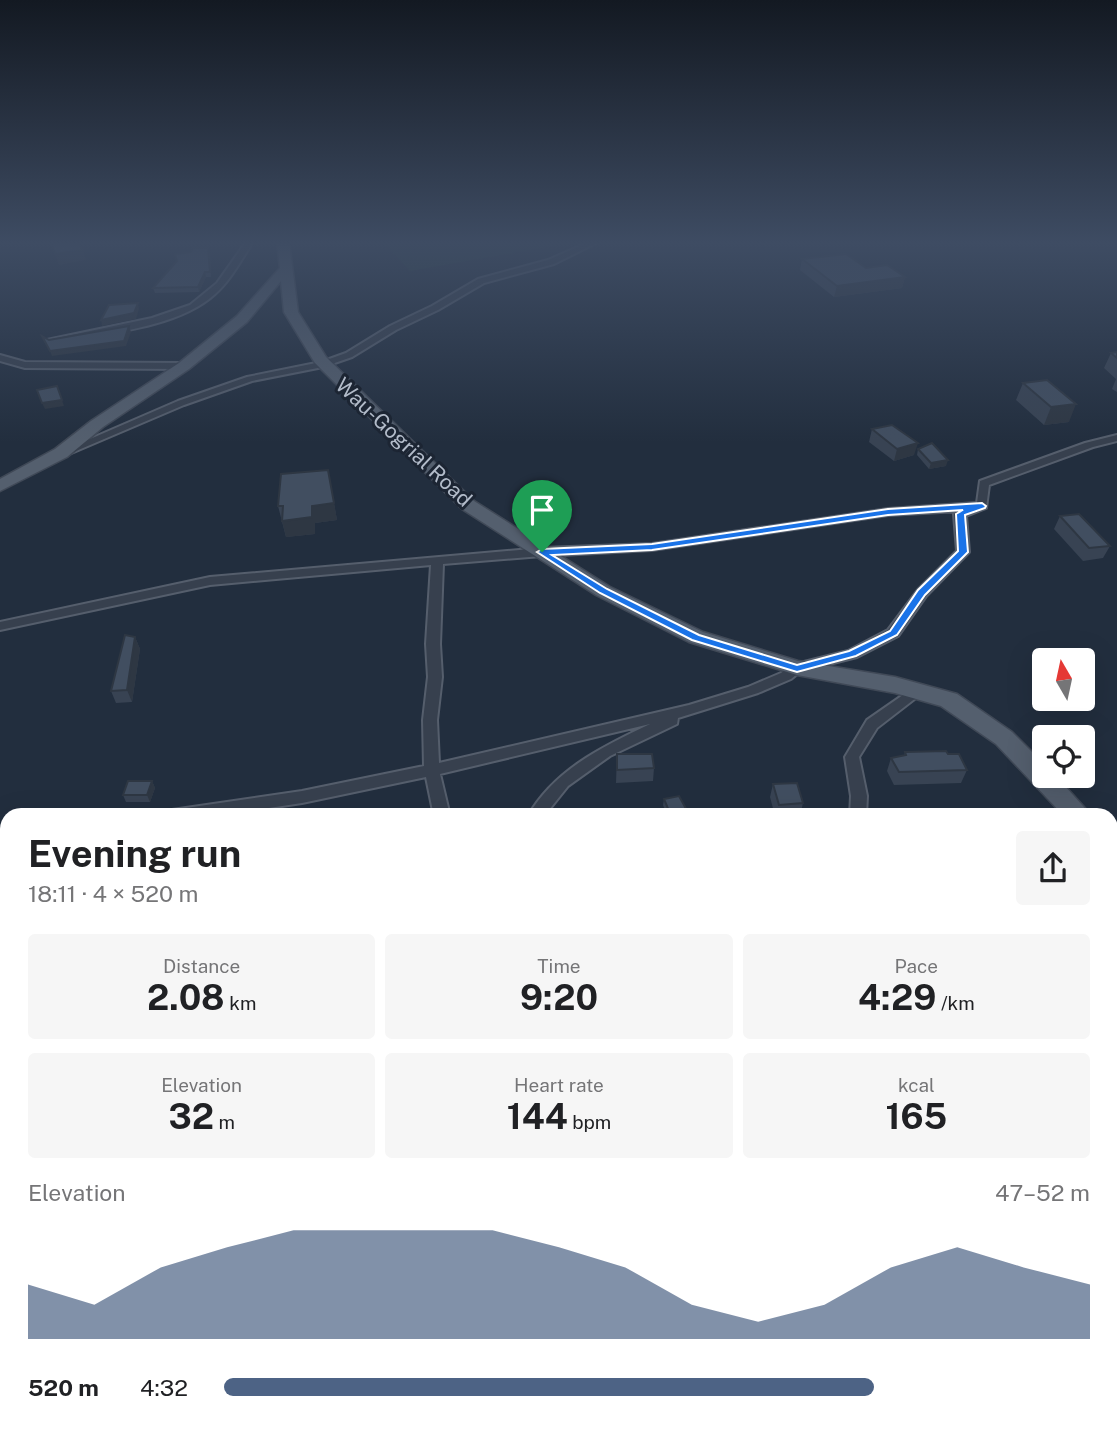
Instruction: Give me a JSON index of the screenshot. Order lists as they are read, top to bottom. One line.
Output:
{"streets":{"main road":["Wau-Gogrial Road"]},"north":"top","page":{"heading":["Evening run","18:11 · 4 × 520 m"],"stats":[["Distance","2.08 km"],["Time","9:20"],["Pace","4:29 /km"],["Elevation","32 m"],["Heart rate","144 bpm"],["kcal","165"]],"chart":["Elevation","47–52 m"],"list":[{"name":"520 m","note":"4:32"}]}}
